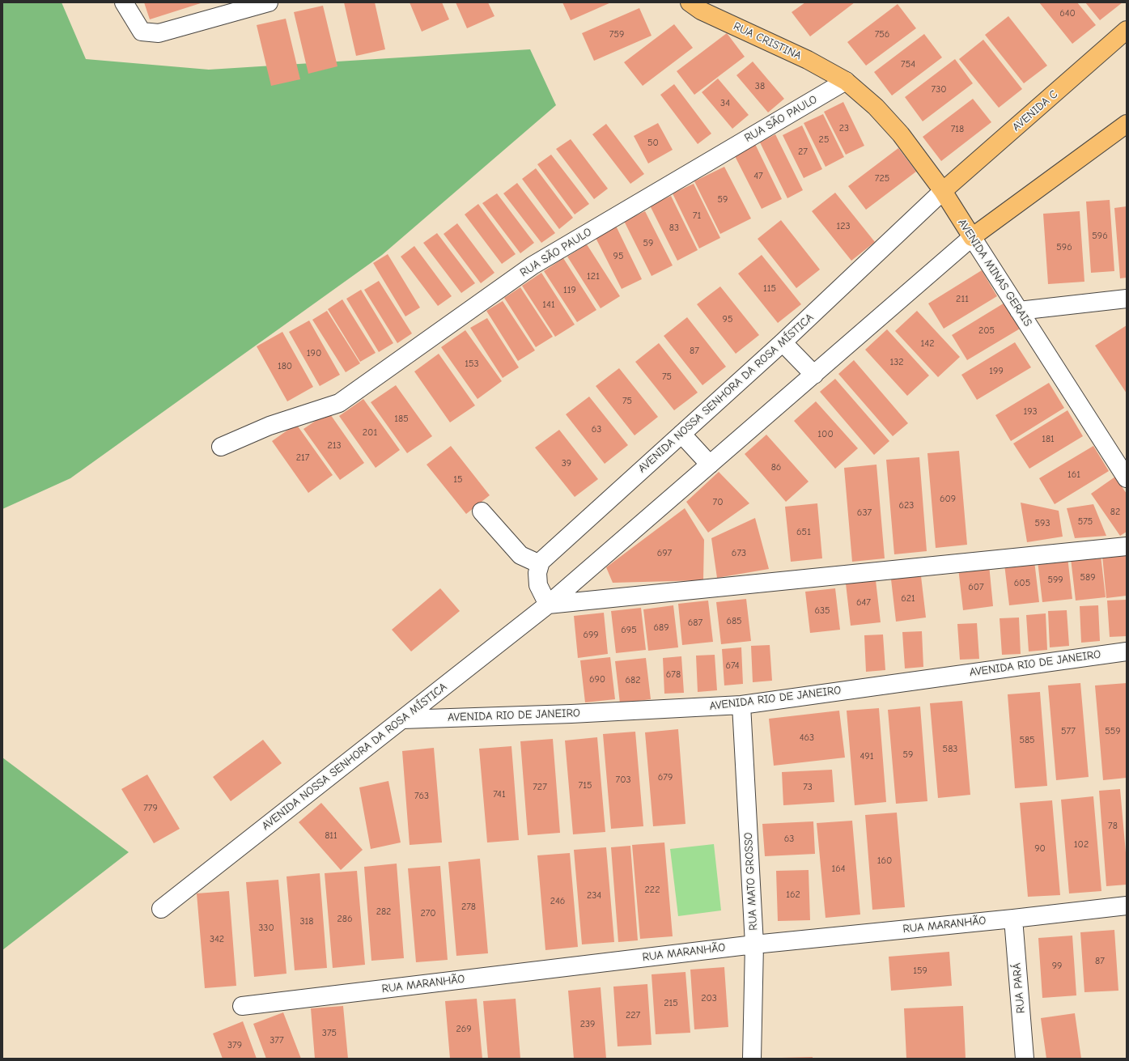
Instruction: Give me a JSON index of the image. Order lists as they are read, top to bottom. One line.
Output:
{"streets":{"main road":["RUA CRISTINA","AVENIDA C","AVENIDA MINAS GERAIS"],"street":["RUA SÃO PAULO","AVENIDA NOSSA SENHORA DA ROSA MÍSTICA","AVENIDA RIO DE JANEIRO","RUA MATO GROSSO","RUA MARANHÃO","RUA PARÁ"]},"crossings":[["RUA CRISTINA","RUA SÃO PAULO"],["RUA CRISTINA","AVENIDA MINAS GERAIS"],["AVENIDA C","AVENIDA MINAS GERAIS"],["AVENIDA C","AVENIDA NOSSA SENHORA DA ROSA MÍSTICA"],["RUA SÃO PAULO","AVENIDA MINAS GERAIS"],["AVENIDA MINAS GERAIS","AVENIDA NOSSA SENHORA DA ROSA MÍSTICA"],["AVENIDA NOSSA SENHORA DA ROSA MÍSTICA","AVENIDA RIO DE JANEIRO"],["AVENIDA RIO DE JANEIRO","RUA MATO GROSSO"],["RUA MATO GROSSO","RUA MARANHÃO"],["RUA MARANHÃO","RUA PARÁ"]],"house_numbers":["640","759","756","754","38","730","34","23","718","25","50","27","47","725","59","71","123","83","596","59","596","95","121","115","119","211","141","95","205","142","87","190","132","153","180","199","75","75","193","185","63","201","100","181","213","217","39","86","161","15","609","70","623","82","637","575","593","651","697","673","589","599","605","607","621","647","635","685","687","689","695","699","674","678","690","682","577","559","463","585","583","59","491","679","703","715","727","73","741","763","779","78","811","63","102","90","160","164","222","162","234","246","278","282","270","286","318","330","342","87","99","159","203","215","227","239","269","375","377","379"]}
